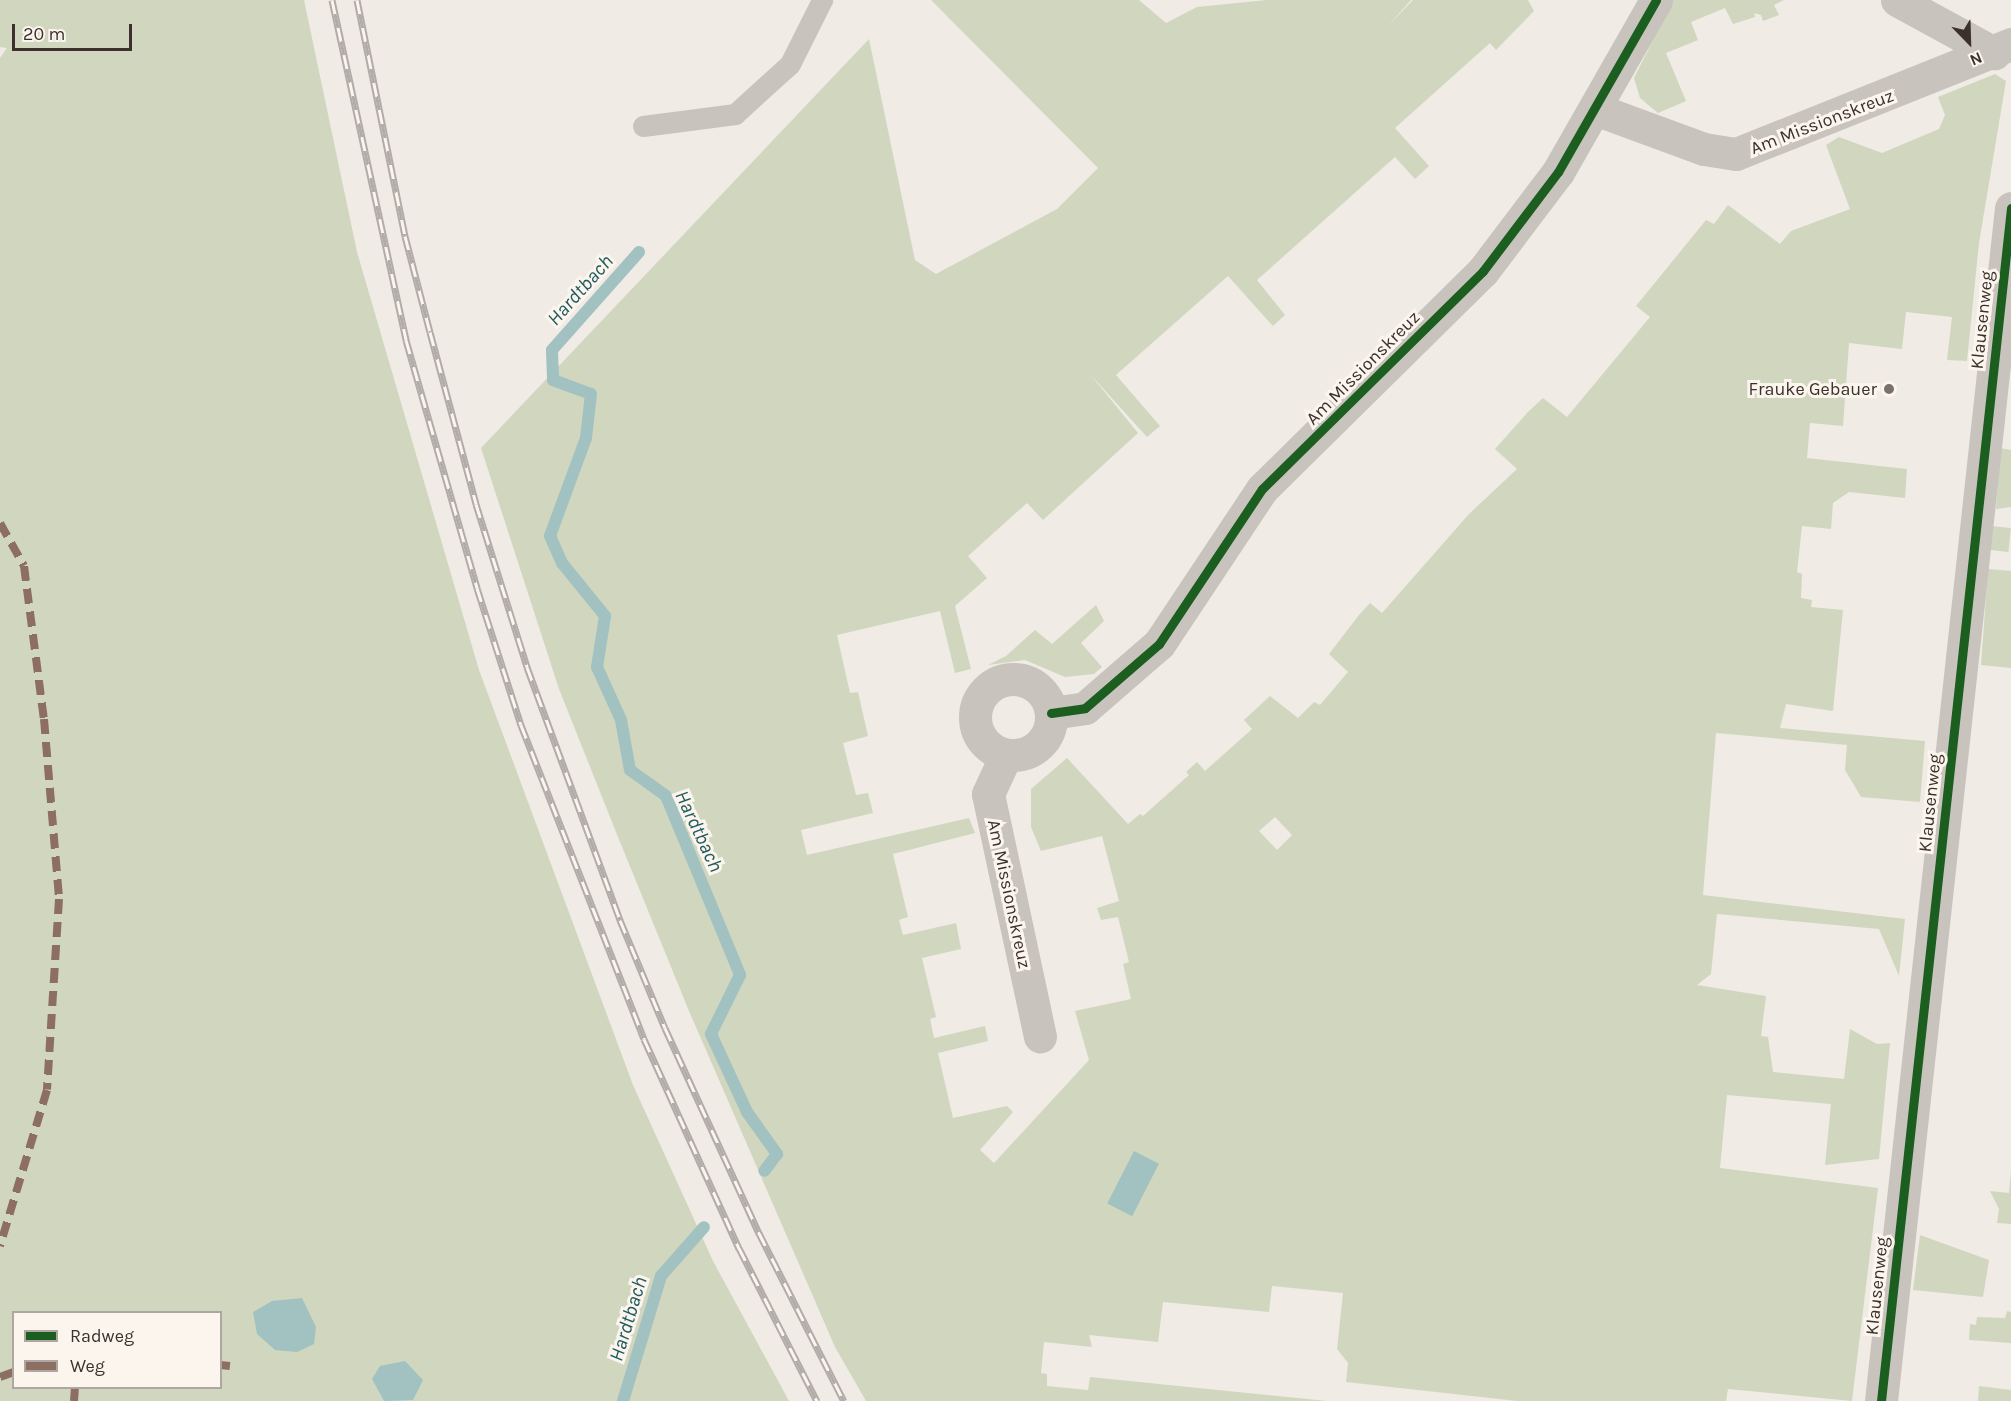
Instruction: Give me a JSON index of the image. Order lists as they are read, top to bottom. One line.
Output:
{"streets":{"street":["Am Missionskreuz","Klausenweg"]},"water":["Hardtbach"],"places":["Frauke Gebauer"],"legend":["Radweg","Weg"],"scale_bar":"20 m","north":"bottom right"}
